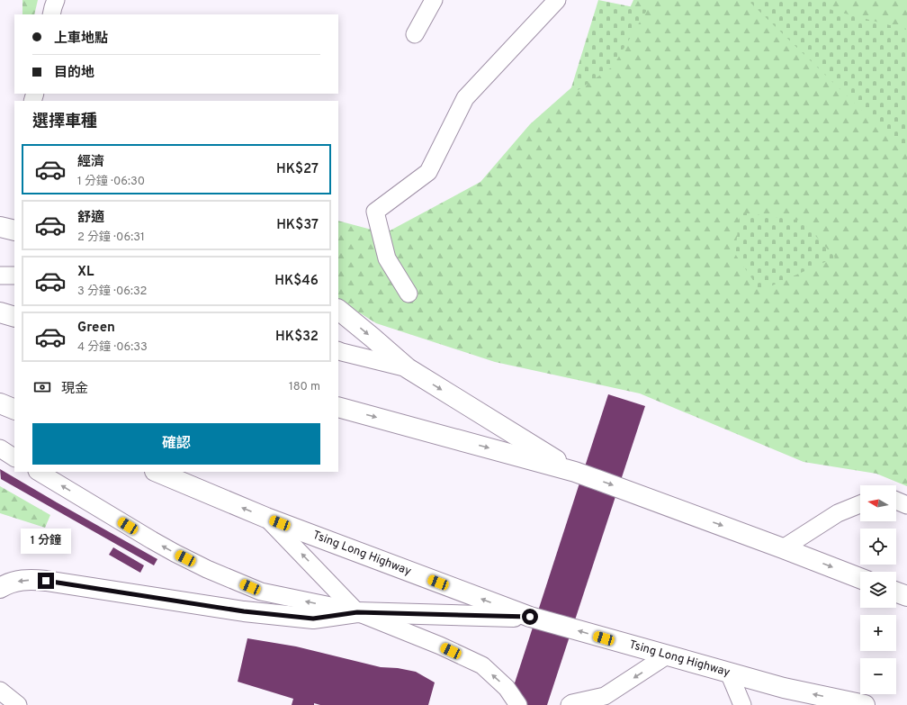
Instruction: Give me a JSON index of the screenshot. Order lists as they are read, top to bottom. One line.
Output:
{"streets":{"highway":["Tsing Long Highway"]},"north":"left","page":{"banner":["上車地點","目的地"],"heading":"選擇車種","list":[{"name":"經濟","note":"1 分鐘 · 06:30","value":"HK$27"},{"name":"舒適","note":"2 分鐘 · 06:31","value":"HK$37"},{"name":"XL","note":"3 分鐘 · 06:32","value":"HK$46"},{"name":"Green","note":"4 分鐘 · 06:33","value":"HK$32"}],"pay":["現金","180 m"],"buttons":"確認","map_buttons":["+","−"],"bubble":"1 分鐘"}}
